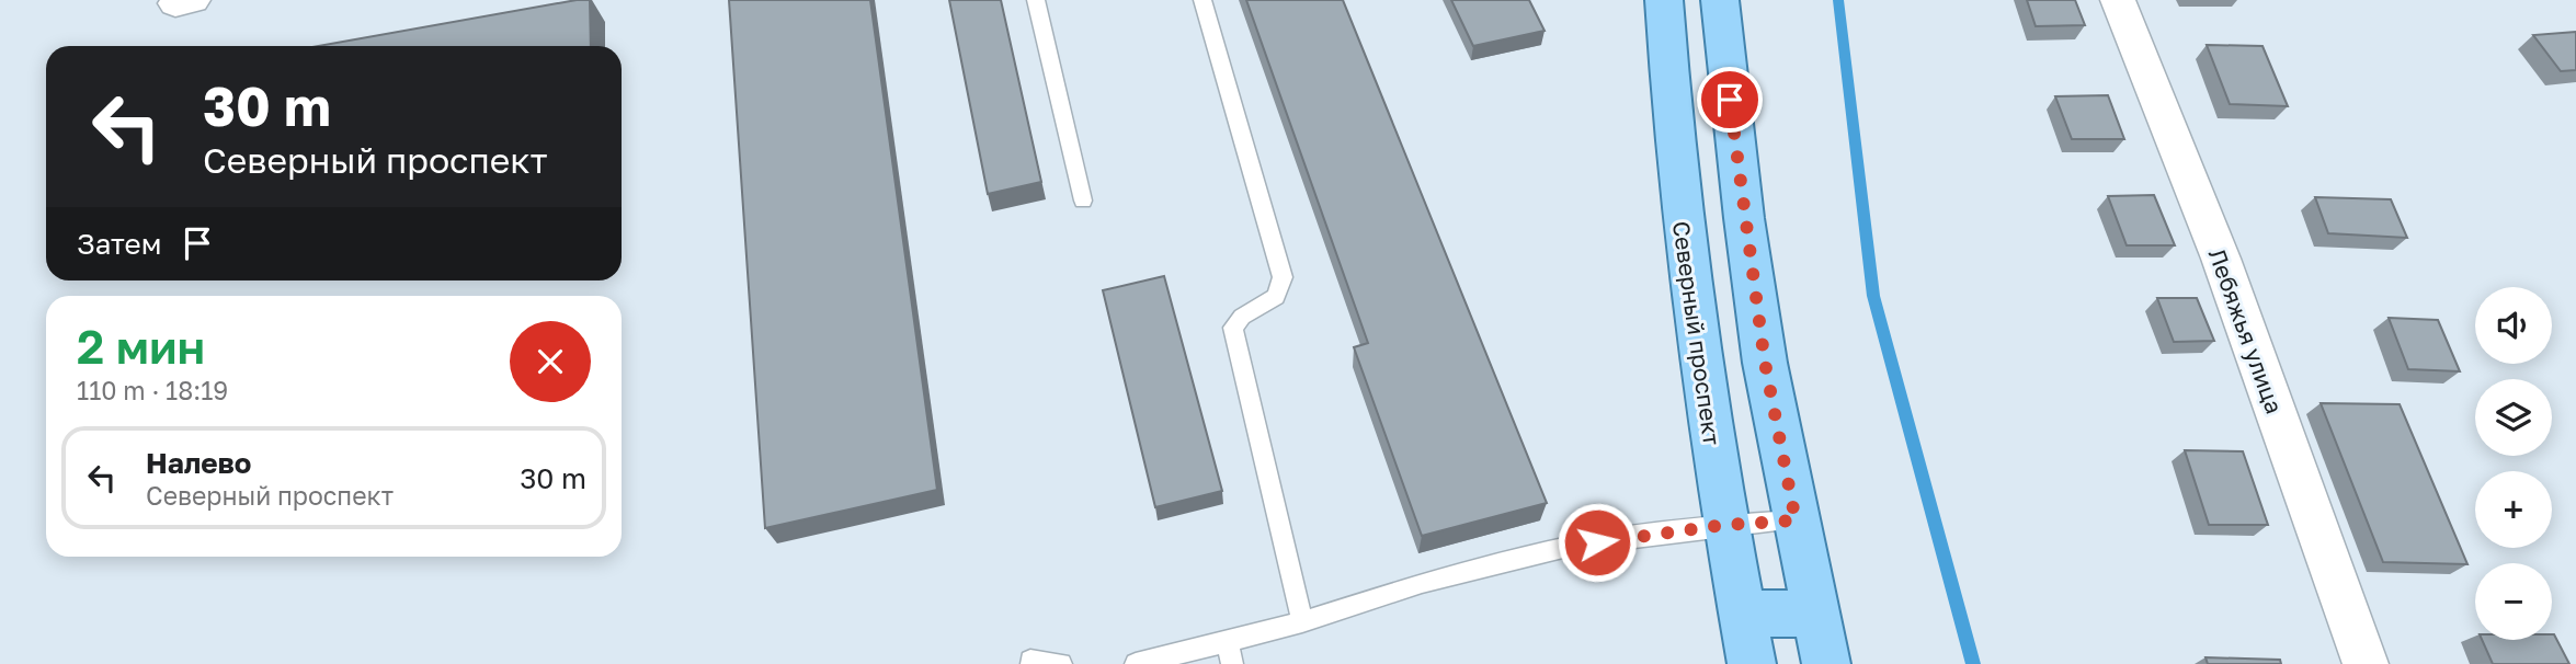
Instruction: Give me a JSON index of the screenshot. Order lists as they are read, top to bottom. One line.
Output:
{"streets":{"main road":["Северный проспект"],"street":["Лебяжья улица"]},"page":{"turn":["30 m","Северный проспект"],"then":"Затем","map_buttons":["+","−"],"heading":["2 мин","110 m · 18:19"],"list":[{"name":"Налево","note":"Северный проспект","value":"30 m"}]}}
